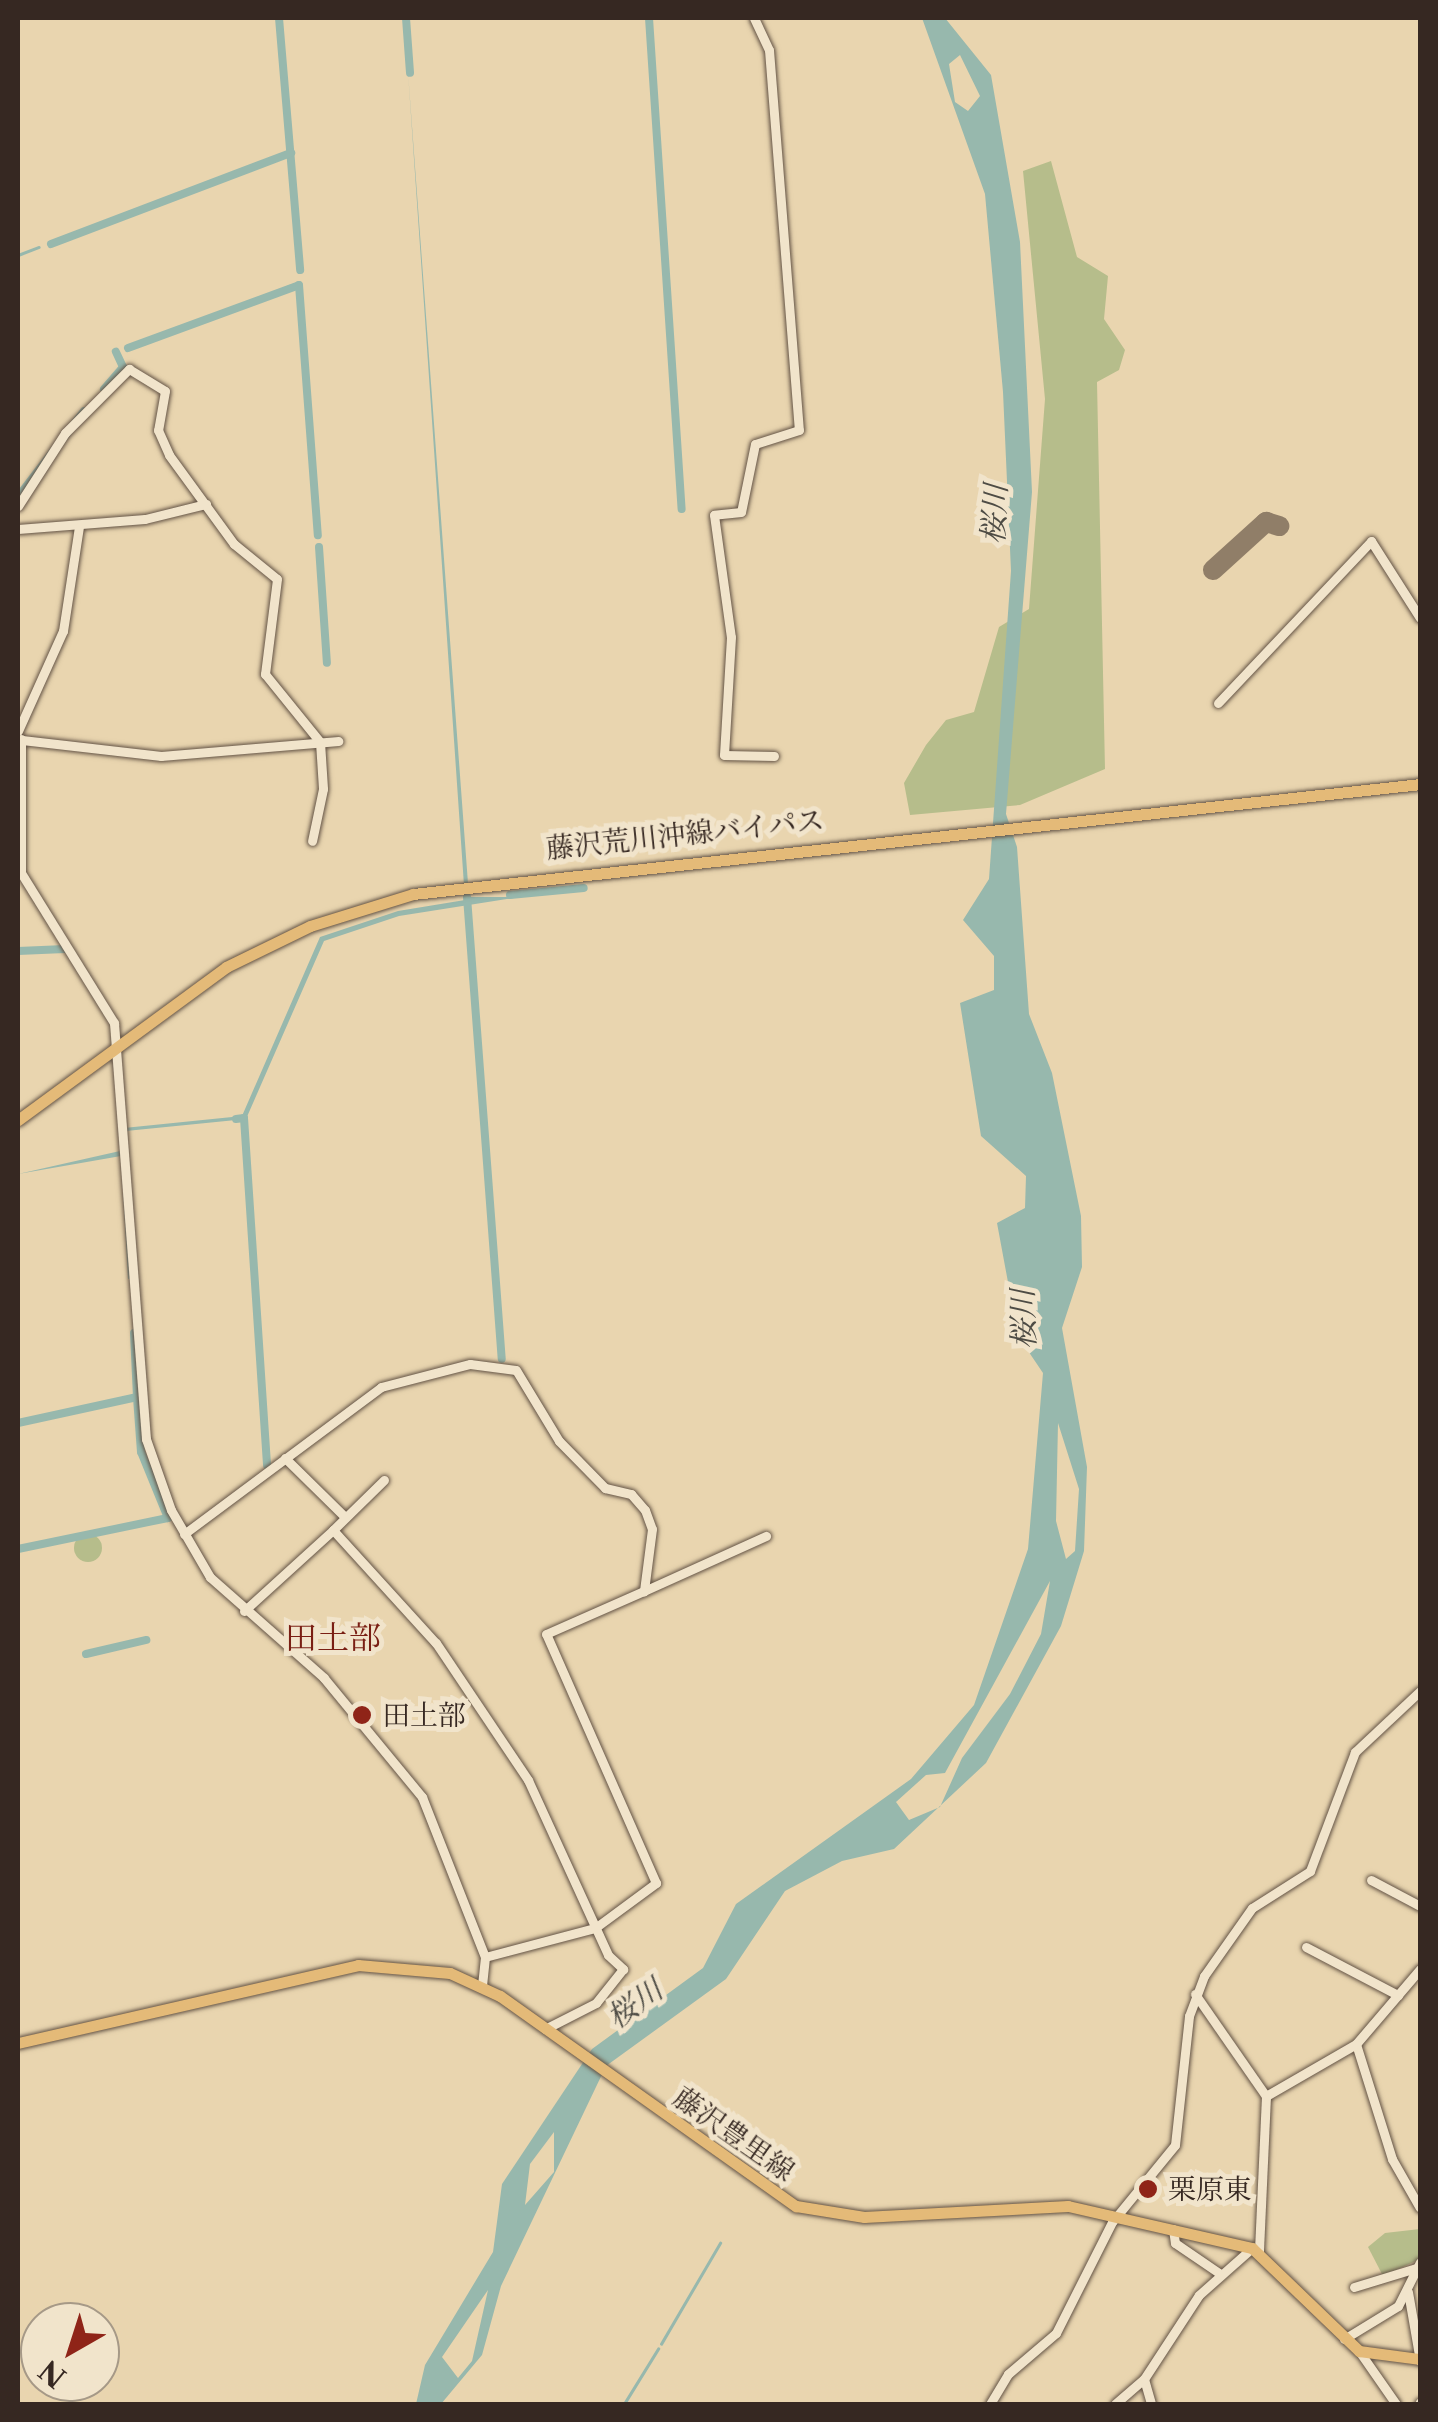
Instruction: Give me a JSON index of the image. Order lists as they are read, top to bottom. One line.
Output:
{"streets":{"main road":["藤沢荒川沖線バイパス","藤沢豊里線"]},"districts":["田土部"],"water":["桜川"],"places":["田土部","栗原東"],"north":"bottom left"}
